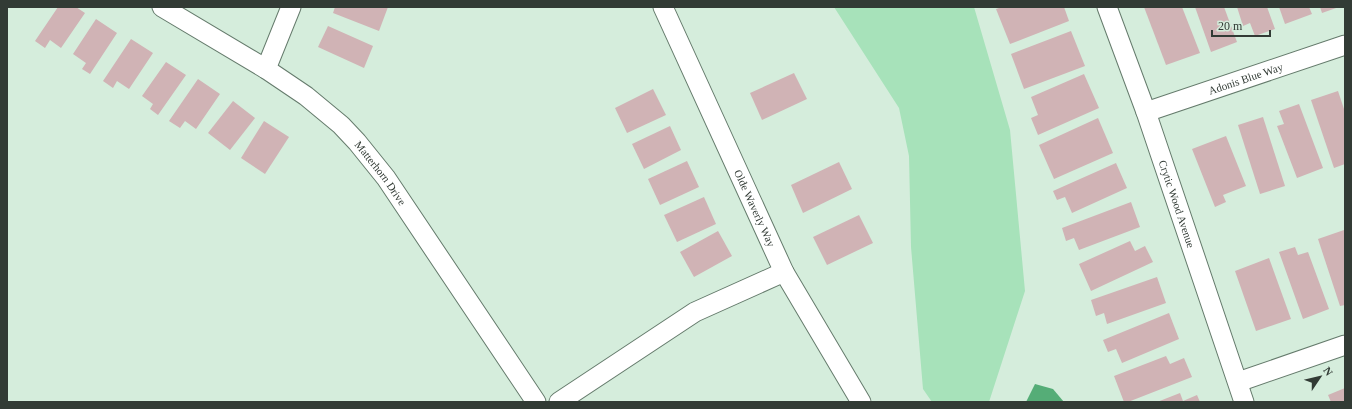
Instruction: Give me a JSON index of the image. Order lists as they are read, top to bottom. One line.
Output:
{"streets":{"street":["Adonis Blue Way","Matterhorn Drive","Crytic Wood Avenue","Olde Waverly Way"]},"crossings":[["Adonis Blue Way","Crytic Wood Avenue"]],"scale_bar":"20 m","north":"top right"}
